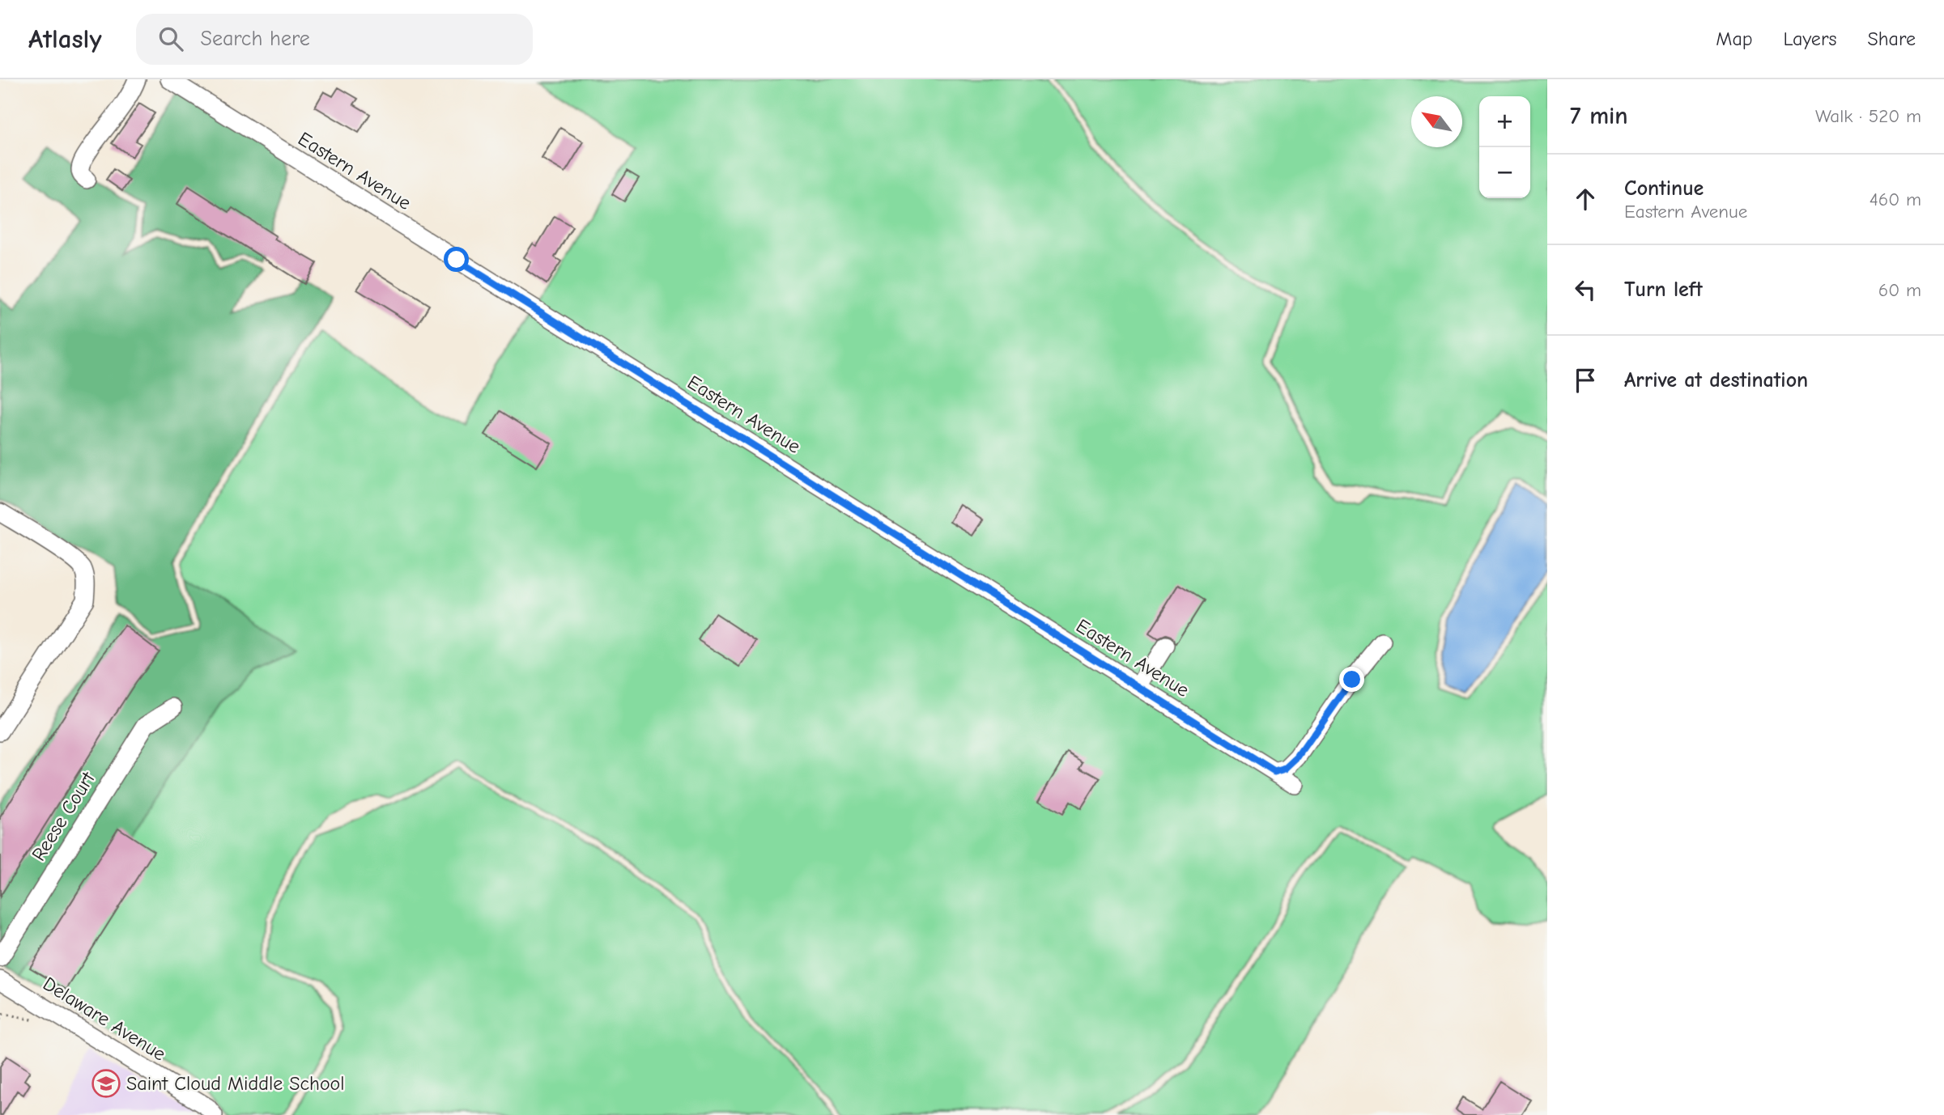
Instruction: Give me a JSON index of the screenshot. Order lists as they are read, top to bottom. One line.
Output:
{"streets":{"street":["Eastern Avenue","Reese Court","Delaware Avenue"]},"places":{"school or university":["Saint Cloud Middle School"]},"north":"top left","page":{"header":"Atlasly","search":"Search here","nav":["Map","Layers","Share"],"heading":["7 min","Walk · 520 m"],"map_buttons":["+","−"],"list":[["Continue","Eastern Avenue","460 m"],["Turn left","60 m"],"Arrive at destination"]}}
